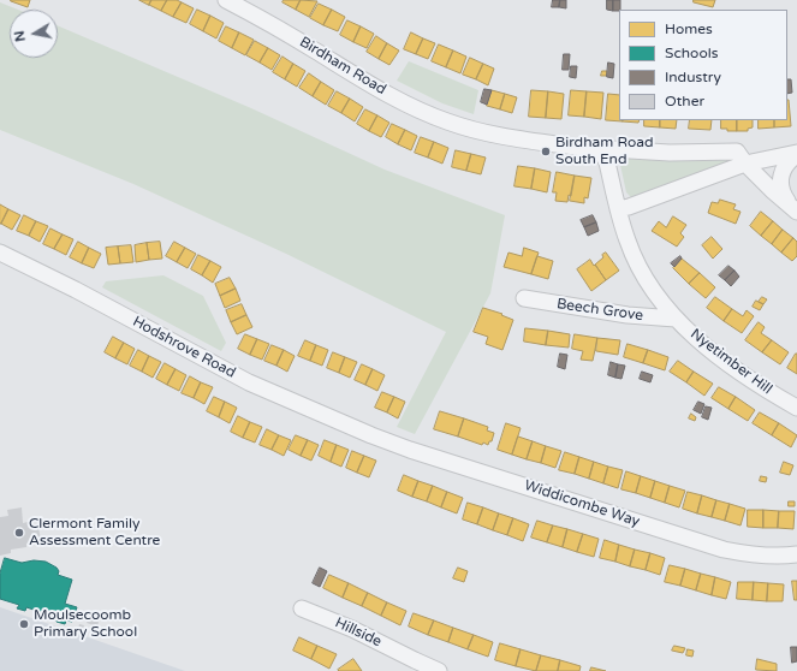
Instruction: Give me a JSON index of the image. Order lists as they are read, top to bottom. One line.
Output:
{"streets":{"street":["Birdham Road","Beech Grove","Hodshrove Road","Nyetimber Hill","Widdicombe Way","Hillside"]},"crossings":[["Birdham Road","Nyetimber Hill"],["Beech Grove","Nyetimber Hill"],["Hodshrove Road","Widdicombe Way"]],"places":["Birdham Road South End","Clermont Family Assessment Centre","Moulsecoomb Primary School"],"legend":["Homes","Schools","Industry","Other"],"north":"left"}
